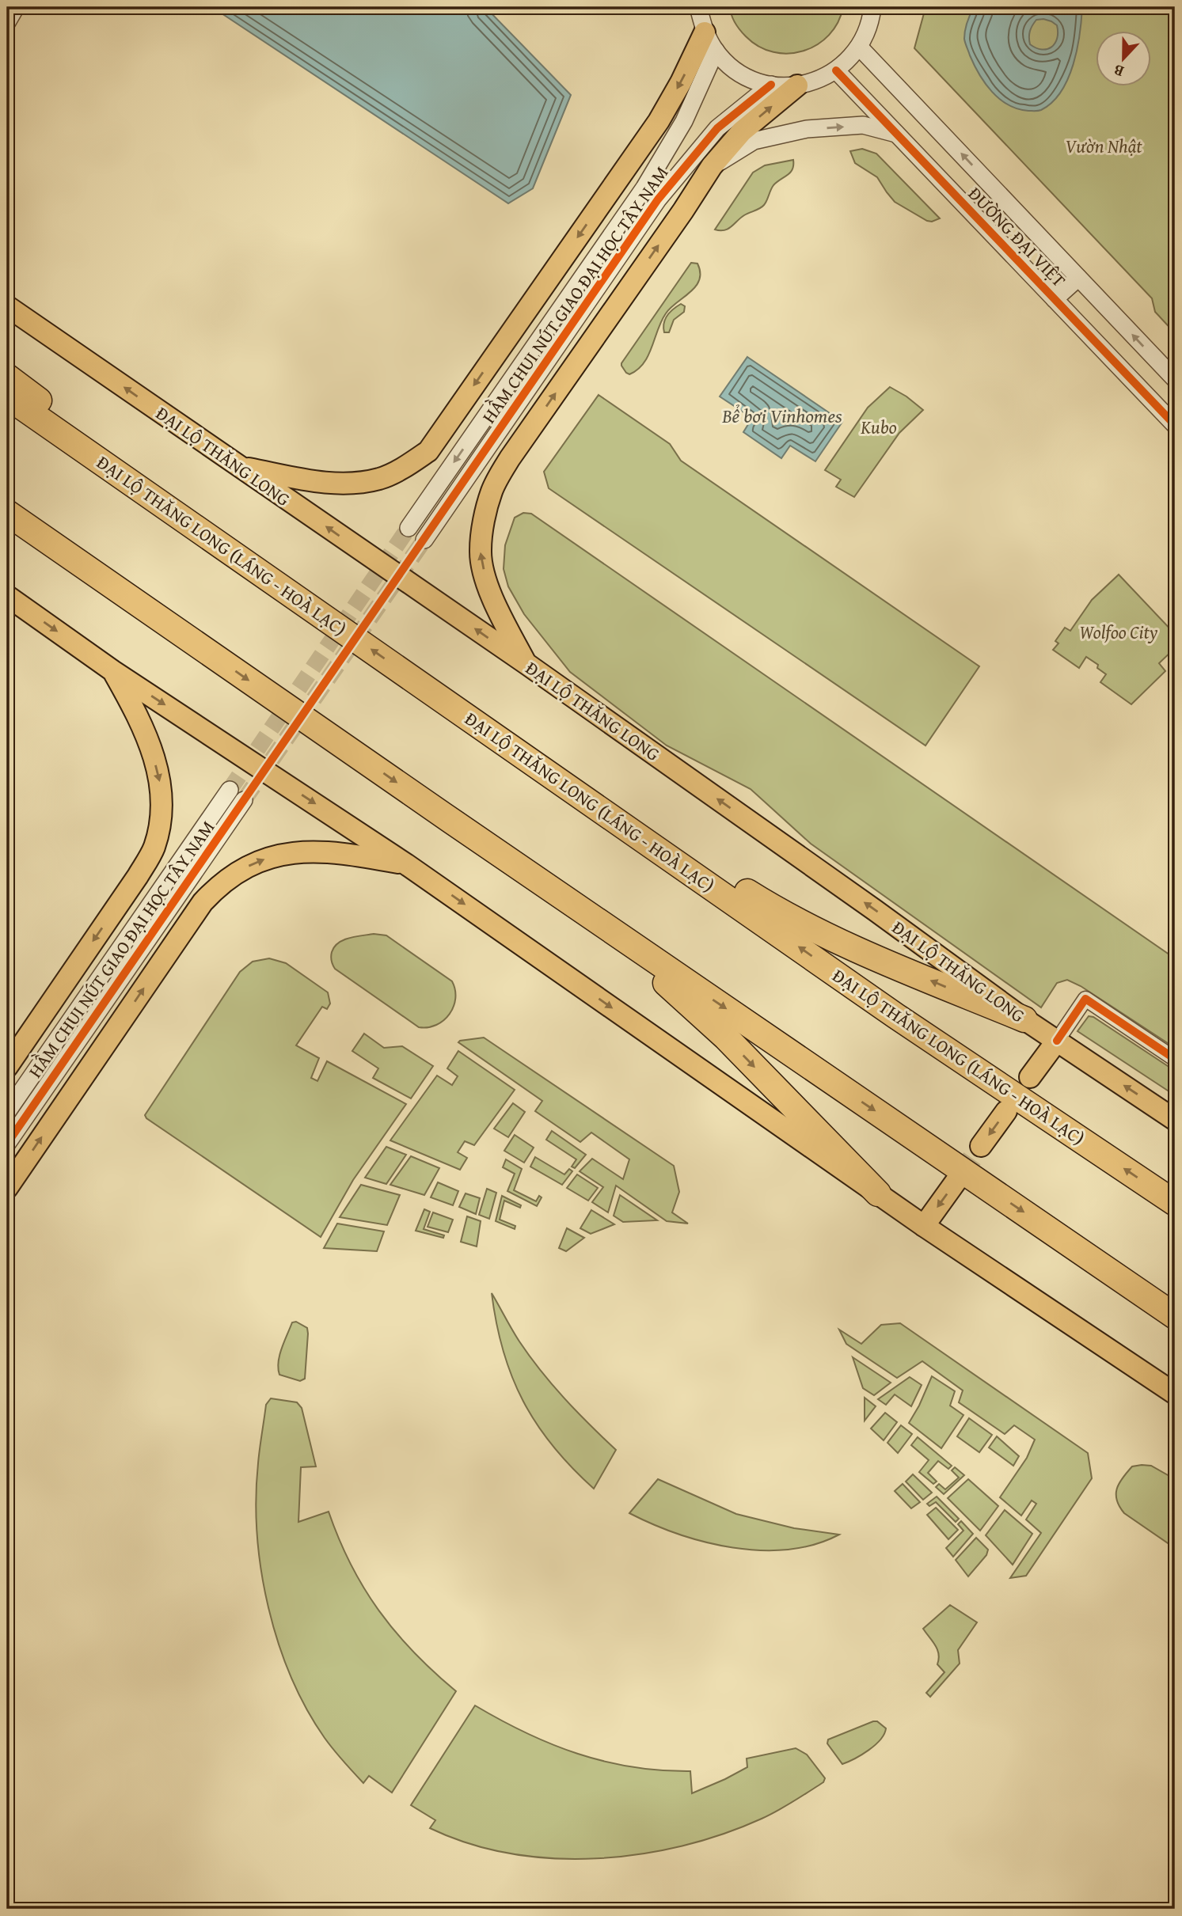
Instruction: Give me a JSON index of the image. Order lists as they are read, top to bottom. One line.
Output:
{"streets":{"highway":["ĐẠI LỘ THĂNG LONG (LÁNG - HOÀ LẠC)"],"main road":["ĐẠI LỘ THĂNG LONG"],"street":["ĐƯỜNG ĐẠI VIỆT","HẦM CHUI NÚT GIAO ĐẠI HỌC TÂY NAM"]},"one_way":["ĐẠI LỘ THĂNG LONG"],"water":["Bể bơi Vinhomes"],"parks":["Vườn Nhật","Kubo","Wolfoo City"],"north":"bottom"}
